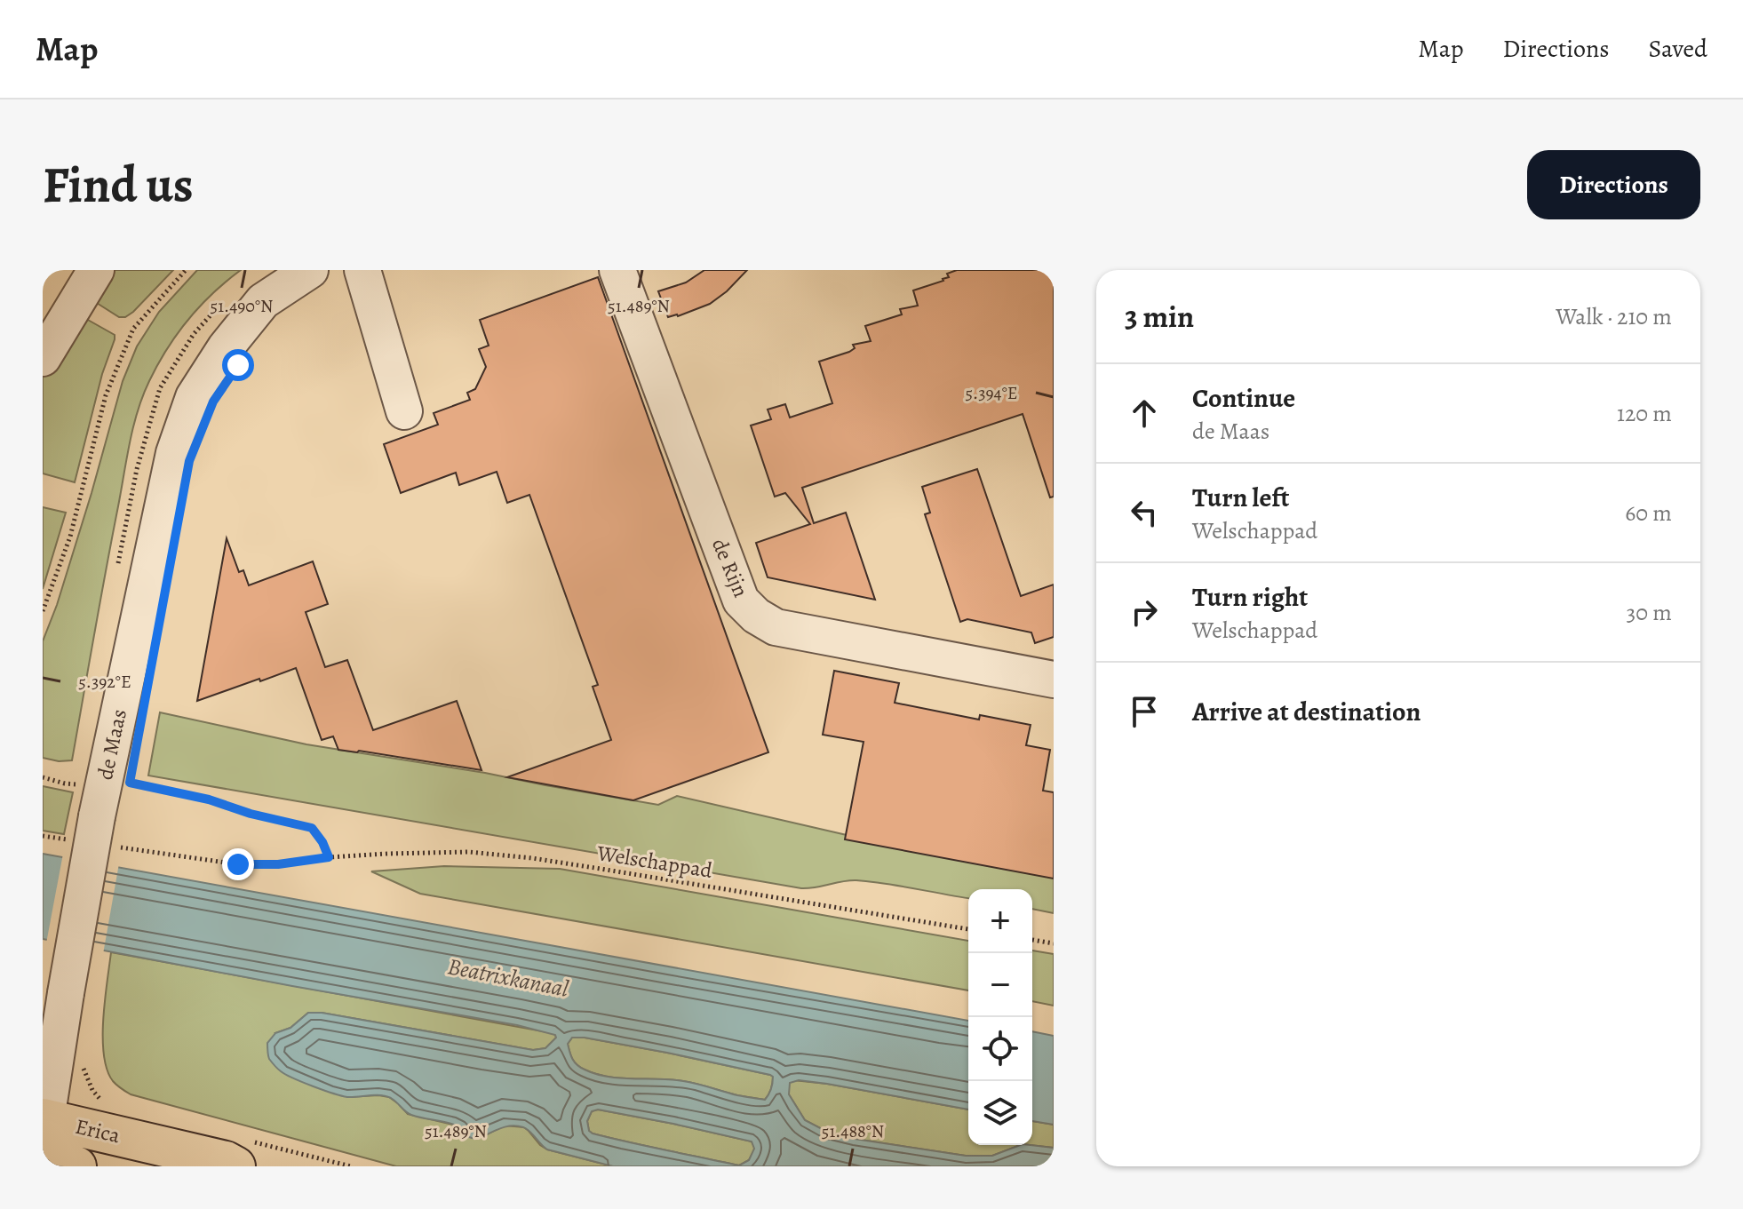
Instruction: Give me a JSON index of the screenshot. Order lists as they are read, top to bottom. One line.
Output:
{"streets":{"main road":["Erica"],"street":["de Rijn","de Maas"],"path":["Welschappad"]},"crossings":[["de Maas","Welschappad"],["de Maas","Erica"]],"water":["Beatrixkanaal"],"page":{"header":"Map","nav":["Map","Directions","Saved"],"buttons":"Directions","title":"Find us","heading":["3 min","Walk · 210 m"],"list":[["Continue","de Maas","120 m"],["Turn left","Welschappad","60 m"],["Turn right","Welschappad","30 m"],"Arrive at destination"],"map_buttons":["+","−"]},"coordinates":["51.490°N","51.489°N","5.394°E","5.392°E","51.488°N"]}
